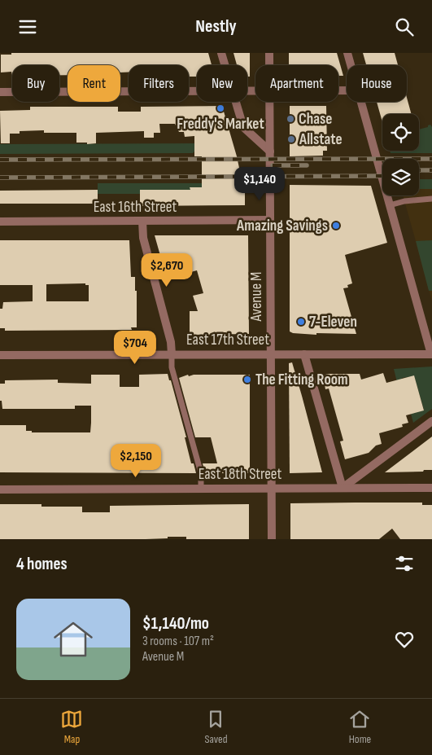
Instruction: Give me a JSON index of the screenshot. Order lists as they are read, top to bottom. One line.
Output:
{"streets":{"street":["East 16th Street","Avenue M","East 17th Street","East 18th Street"]},"crossings":[["East 16th Street","Avenue M"],["Avenue M","East 17th Street"],["Avenue M","East 18th Street"]],"places":["Freddy's Market","Chase","Allstate","Amazing Savings","7-Eleven","The Fitting Room"],"page":{"header":"Nestly","chip":["Buy","Rent","Filters","New","Apartment","House"],"price":["$1,140","$2,670","$704","$2,150"],"heading":"4 homes","list":[{"name":"$1,140/mo","note":"3 rooms · 107 m² · Avenue M"}],"tabs":["Map","Saved","Home"]}}
